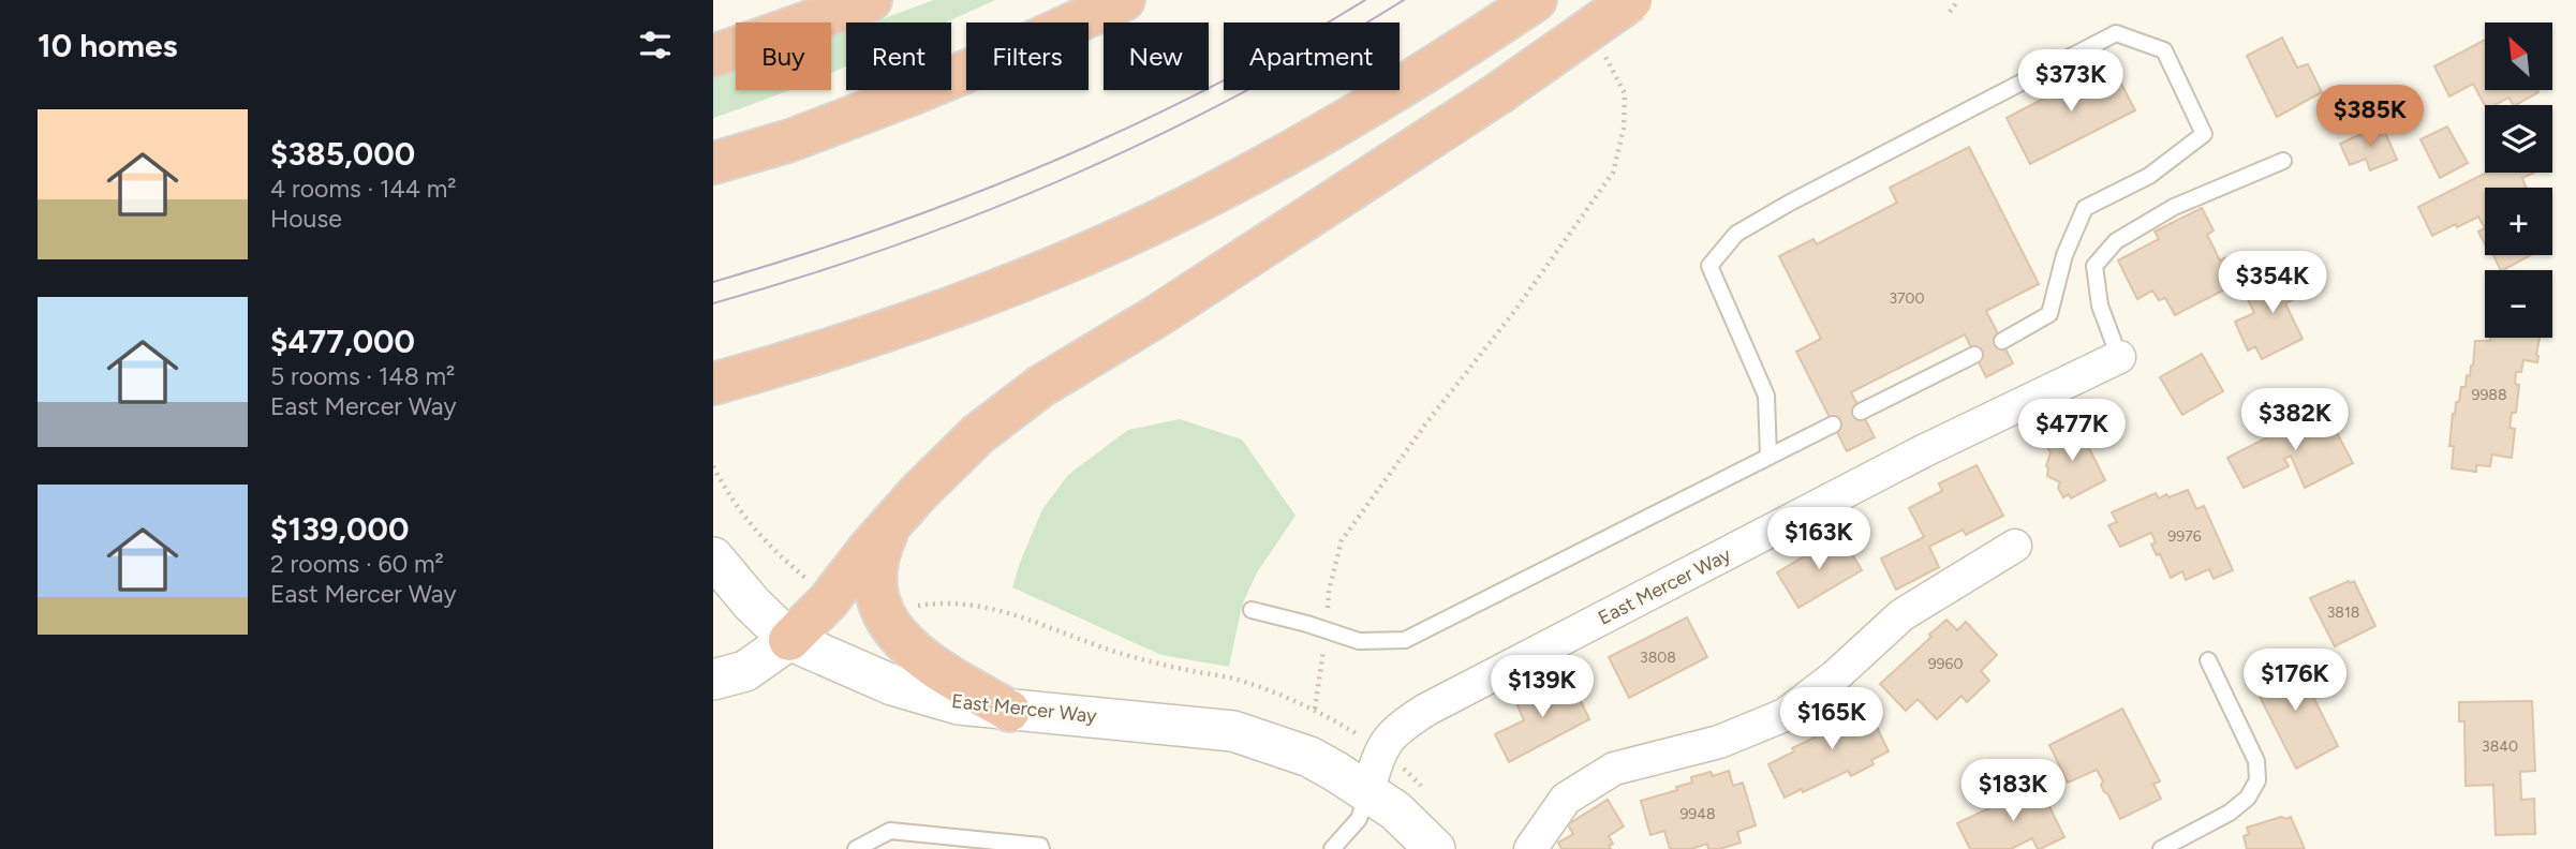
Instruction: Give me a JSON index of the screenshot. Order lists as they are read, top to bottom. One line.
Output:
{"streets":{"street":["East Mercer Way"]},"house_numbers":["3700","9988","9976","3818","3808","9960","3840","9948"],"north":"top left","page":{"heading":"10 homes","map_buttons":["+","−"],"chip":["Buy","Rent","Filters","New","Apartment"],"price":["$373K","$385K","$354K","$382K","$477K","$163K","$176K","$139K","$165K","$183K"],"list":[{"name":"$385,000","note":"4 rooms · 144 m² · House"},{"name":"$477,000","note":"5 rooms · 148 m² · East Mercer Way"},{"name":"$139,000","note":"2 rooms · 60 m² · East Mercer Way"}]}}
